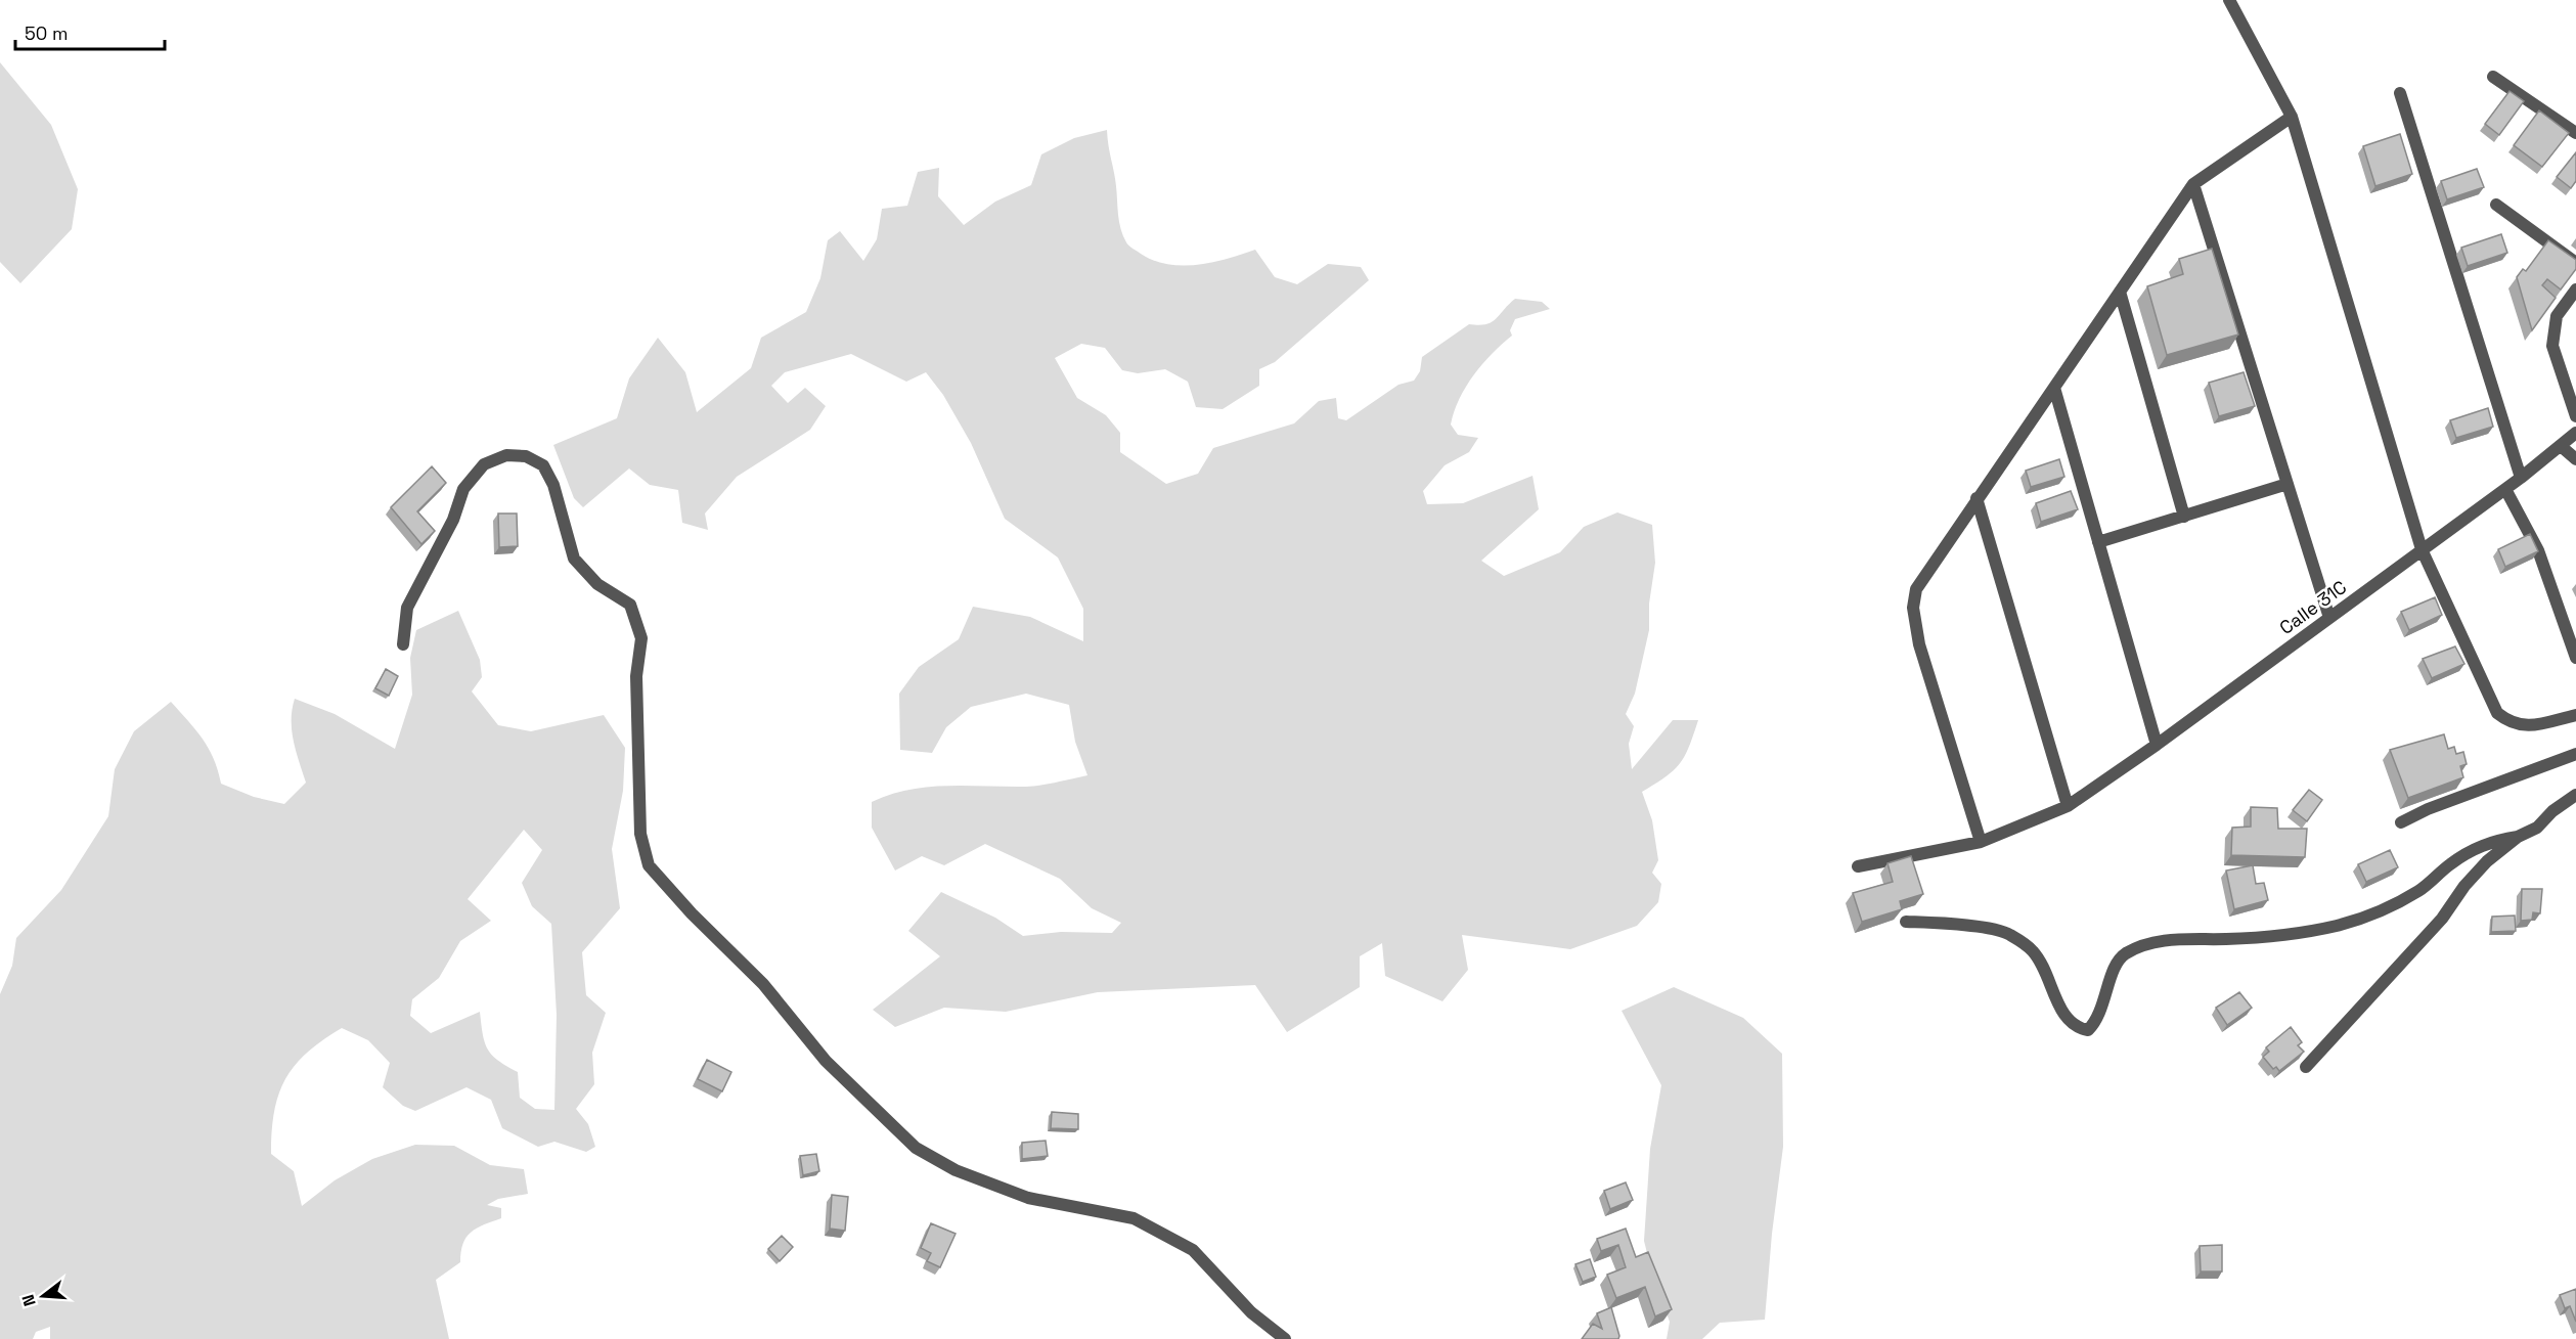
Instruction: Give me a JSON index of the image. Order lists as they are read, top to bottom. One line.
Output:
{"streets":{"street":["Calle 31C"]},"scale_bar":"50 m","north":"left"}
